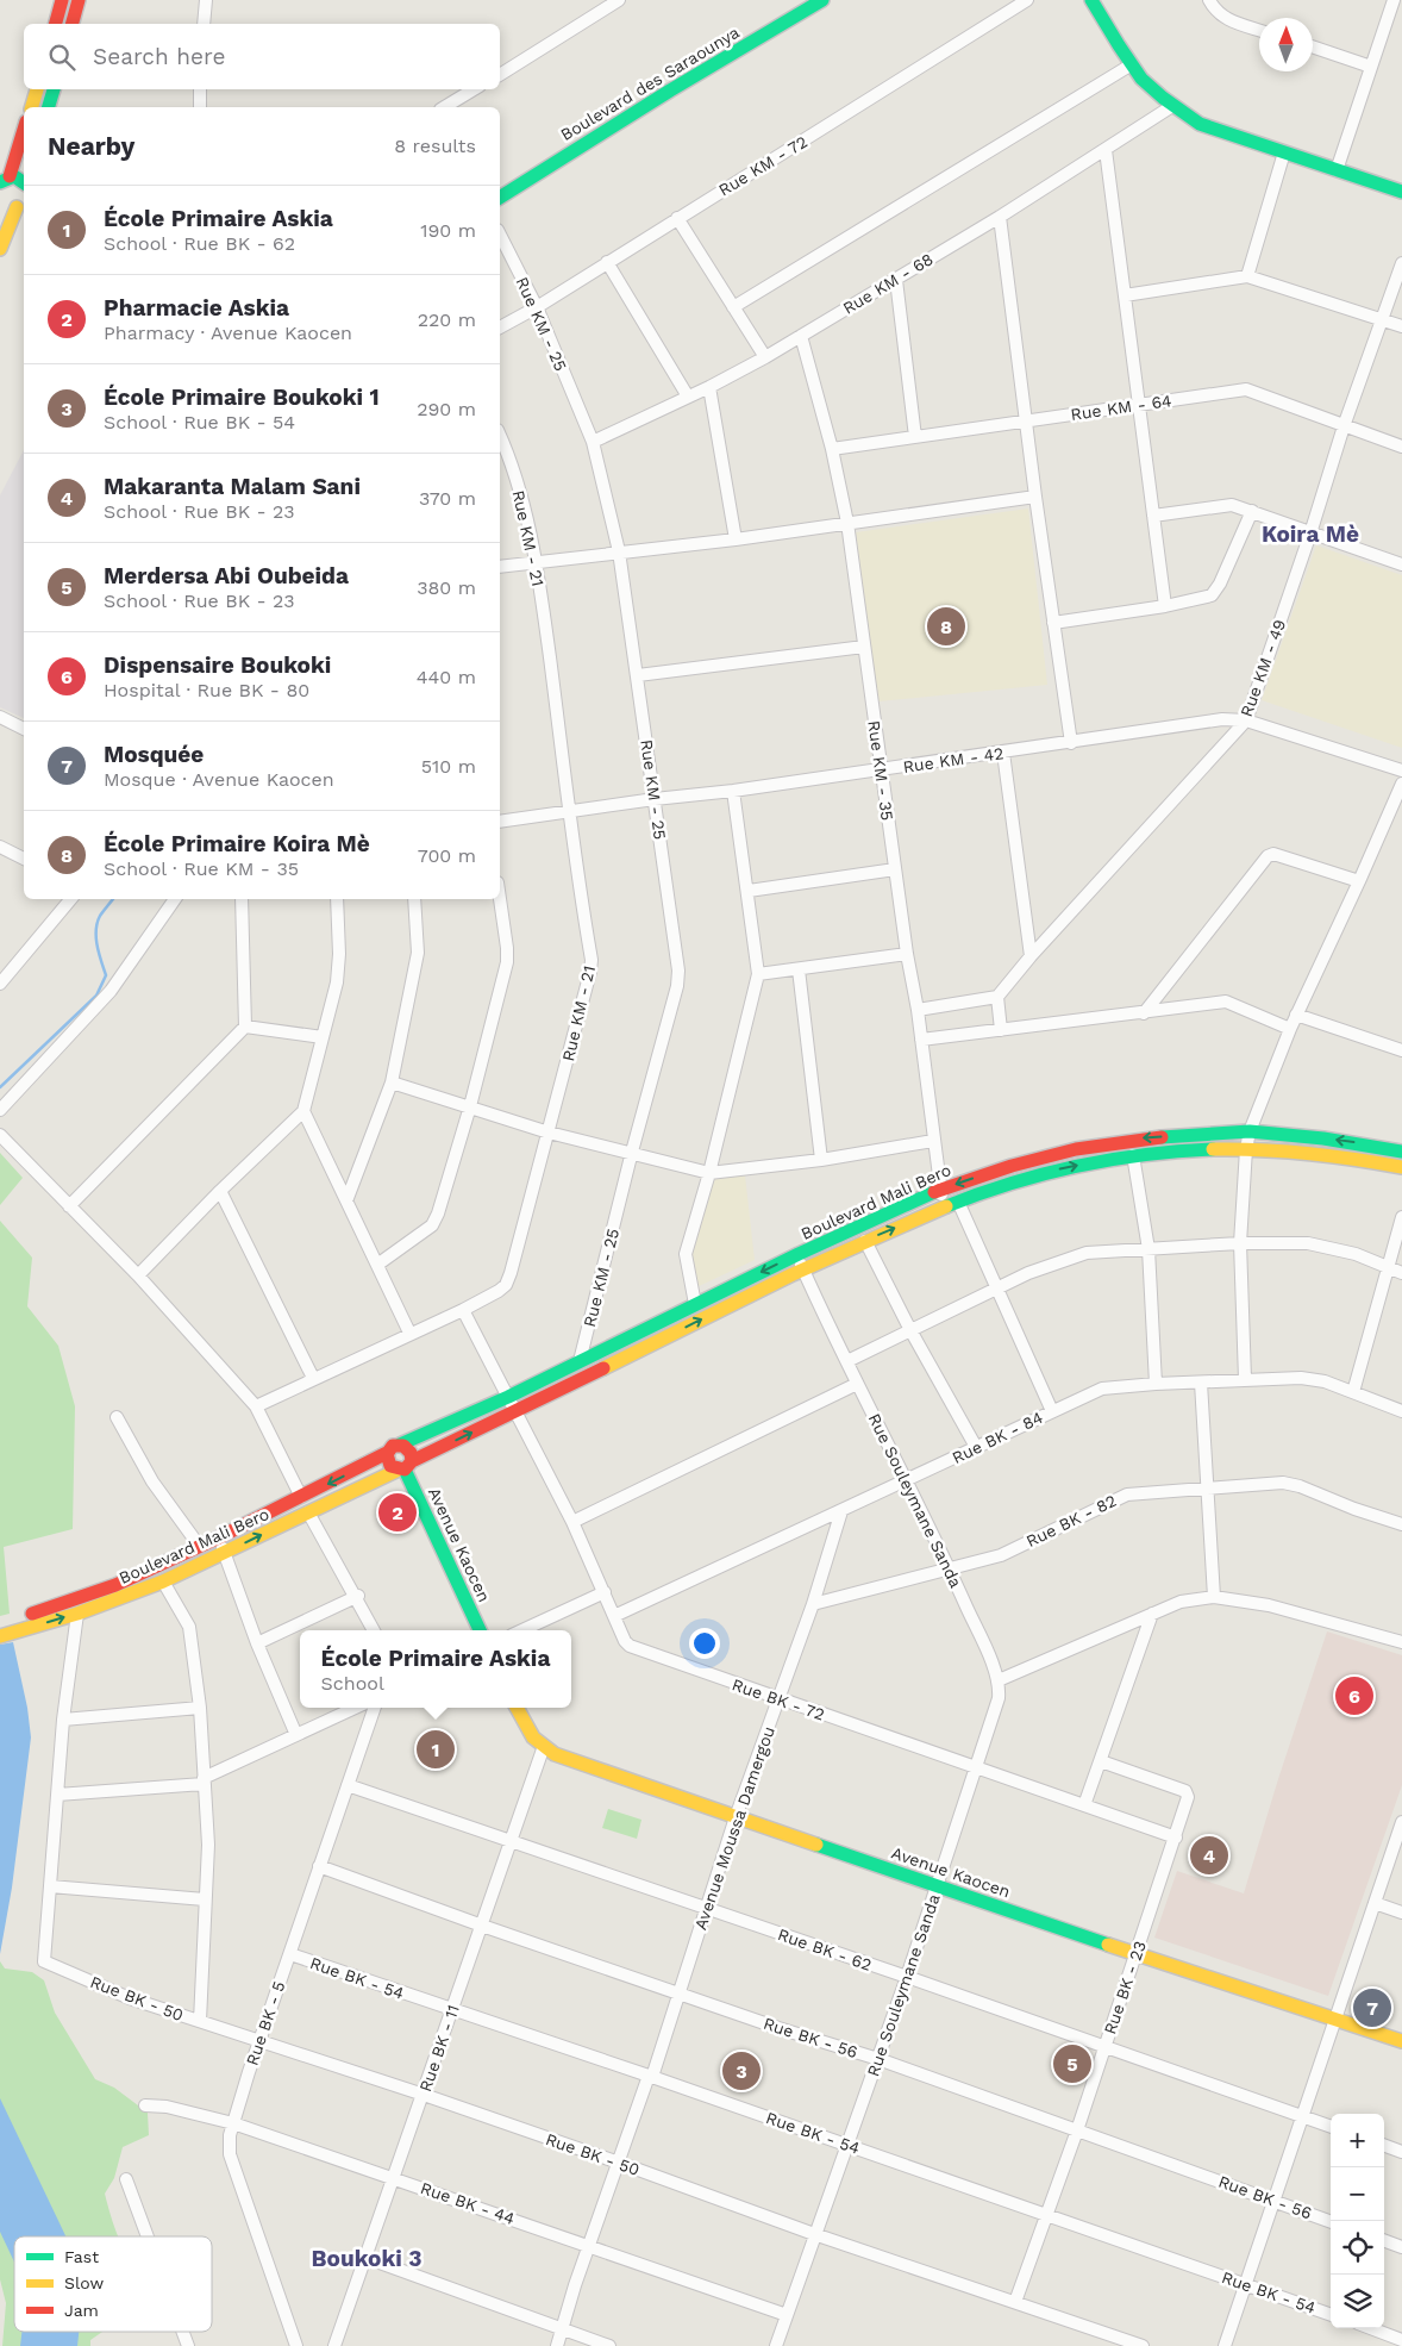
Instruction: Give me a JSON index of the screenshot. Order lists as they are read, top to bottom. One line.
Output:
{"streets":{"main road":["Boulevard des Saraounya","Boulevard Mali Bero","Avenue Kaocen"],"street":["Rue KM - 72","Rue KM - 68","Rue KM - 25","Rue KM - 64","Rue KM - 21","Rue KM - 49","Rue KM - 42","Rue KM - 35","Rue BK - 84","Rue Souleymane Sanda","Rue BK - 82","Rue BK - 72","Avenue Moussa Damergou","Rue BK - 62","Rue BK - 54","Rue BK - 23","Rue BK - 50","Rue BK - 5","Rue BK - 56","Rue BK - 11","Rue BK - 44"]},"crossings":[["Rue KM - 72","Rue KM - 25"],["Rue KM - 68","Rue KM - 25"],["Rue KM - 68","Rue KM - 35"],["Rue KM - 25","Rue KM - 42"],["Rue KM - 25","Boulevard Mali Bero"],["Rue KM - 64","Rue KM - 49"],["Rue KM - 64","Rue KM - 35"],["Rue KM - 21","Rue KM - 42"],["Rue KM - 21","Rue BK - 72"],["Rue KM - 49","Rue KM - 42"],["Rue KM - 42","Rue KM - 35"],["Rue KM - 35","Boulevard Mali Bero"],["Boulevard Mali Bero","Rue Souleymane Sanda"],["Boulevard Mali Bero","Avenue Kaocen"],["Boulevard Mali Bero","Rue BK - 72"],["Rue BK - 84","Rue Souleymane Sanda"],["Rue BK - 84","Rue BK - 72"],["Rue BK - 84","Avenue Moussa Damergou"],["Rue Souleymane Sanda","Rue BK - 82"],["Rue Souleymane Sanda","Avenue Kaocen"],["Rue Souleymane Sanda","Rue BK - 72"],["Rue Souleymane Sanda","Rue BK - 62"],["Rue Souleymane Sanda","Rue BK - 54"],["Rue Souleymane Sanda","Rue BK - 50"],["Rue Souleymane Sanda","Rue BK - 56"],["Rue Souleymane Sanda","Rue BK - 44"],["Rue BK - 82","Avenue Moussa Damergou"],["Avenue Kaocen","Avenue Moussa Damergou"],["Avenue Kaocen","Rue BK - 23"],["Avenue Kaocen","Rue BK - 11"],["Rue BK - 72","Avenue Moussa Damergou"],["Rue BK - 72","Rue BK - 23"],["Avenue Moussa Damergou","Rue BK - 62"],["Avenue Moussa Damergou","Rue BK - 54"],["Avenue Moussa Damergou","Rue BK - 50"],["Avenue Moussa Damergou","Rue BK - 56"],["Avenue Moussa Damergou","Rue BK - 44"],["Rue BK - 62","Rue BK - 23"],["Rue BK - 62","Rue BK - 5"],["Rue BK - 62","Rue BK - 11"],["Rue BK - 54","Rue BK - 23"],["Rue BK - 54","Rue BK - 5"],["Rue BK - 54","Rue BK - 11"],["Rue BK - 23","Rue BK - 50"],["Rue BK - 23","Rue BK - 56"],["Rue BK - 50","Rue BK - 5"],["Rue BK - 50","Rue BK - 11"],["Rue BK - 5","Rue BK - 56"],["Rue BK - 5","Rue BK - 44"],["Rue BK - 56","Rue BK - 11"],["Rue BK - 11","Rue BK - 44"]],"districts":["Koira Mè","Boukoki 3"],"legend":["Fast","Slow","Jam"],"north":"top","page":{"search":"Search here","heading":["Nearby","8 results"],"list":[{"mark":"1","name":"École Primaire Askia","note":"School · Rue BK - 62","value":"190 m"},{"mark":"2","name":"Pharmacie Askia","note":"Pharmacy · Avenue Kaocen","value":"220 m"},{"mark":"3","name":"École Primaire Boukoki 1","note":"School · Rue BK - 54","value":"290 m"},{"mark":"4","name":"Makaranta Malam Sani","note":"School · Rue BK - 23","value":"370 m"},{"mark":"5","name":"Merdersa Abi Oubeida","note":"School · Rue BK - 23","value":"380 m"},{"mark":"6","name":"Dispensaire Boukoki","note":"Hospital · Rue BK - 80","value":"440 m"},{"mark":"7","name":"Mosquée","note":"Mosque · Avenue Kaocen","value":"510 m"},{"mark":"8","name":"École Primaire Koira Mè","note":"School · Rue KM - 35","value":"700 m"}],"pins":["8","2","6","1","4","7","5","3"],"popup":["École Primaire Askia","School"],"map_buttons":["+","−"]}}
